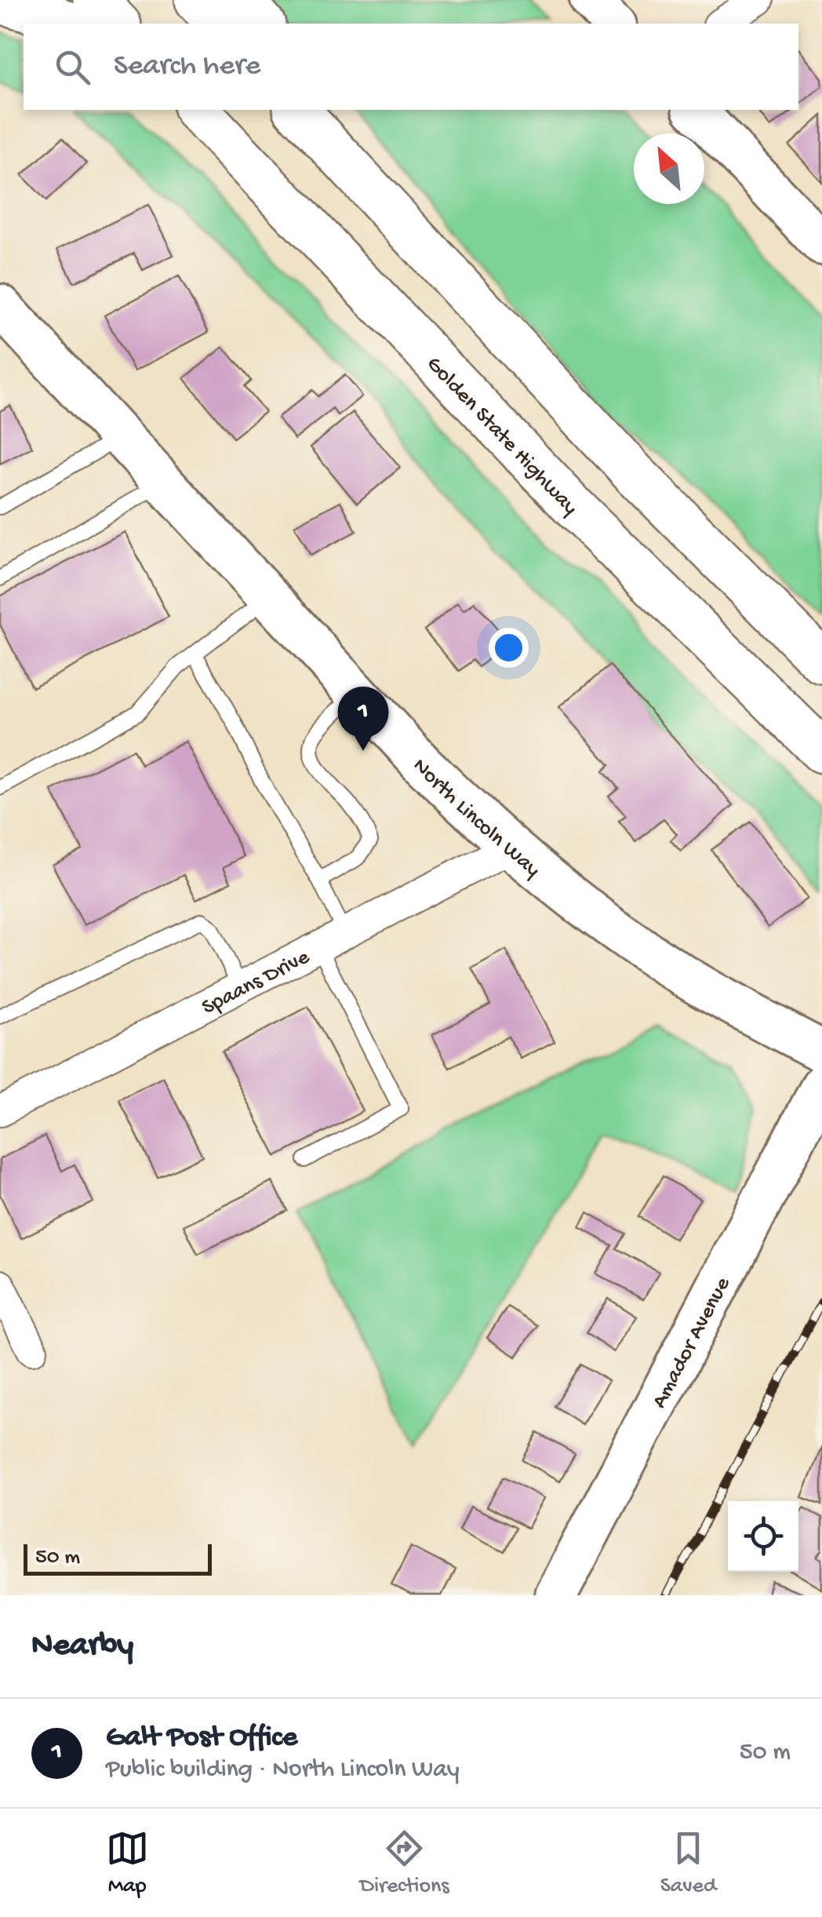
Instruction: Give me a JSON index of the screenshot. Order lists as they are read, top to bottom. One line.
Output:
{"streets":{"highway":["Golden State Highway"],"street":["North Lincoln Way","Spaans Drive","Amador Avenue"]},"crossings":[["North Lincoln Way","Spaans Drive"]],"scale_bar":"50 m","north":"top left","page":{"search":"Search here","pins":"1","scale":"50 m","heading":"Nearby","list":[{"mark":"1","name":"Galt Post Office","note":"Public building · North Lincoln Way","value":"50 m"}],"nav":["Map","Directions","Saved"]}}
